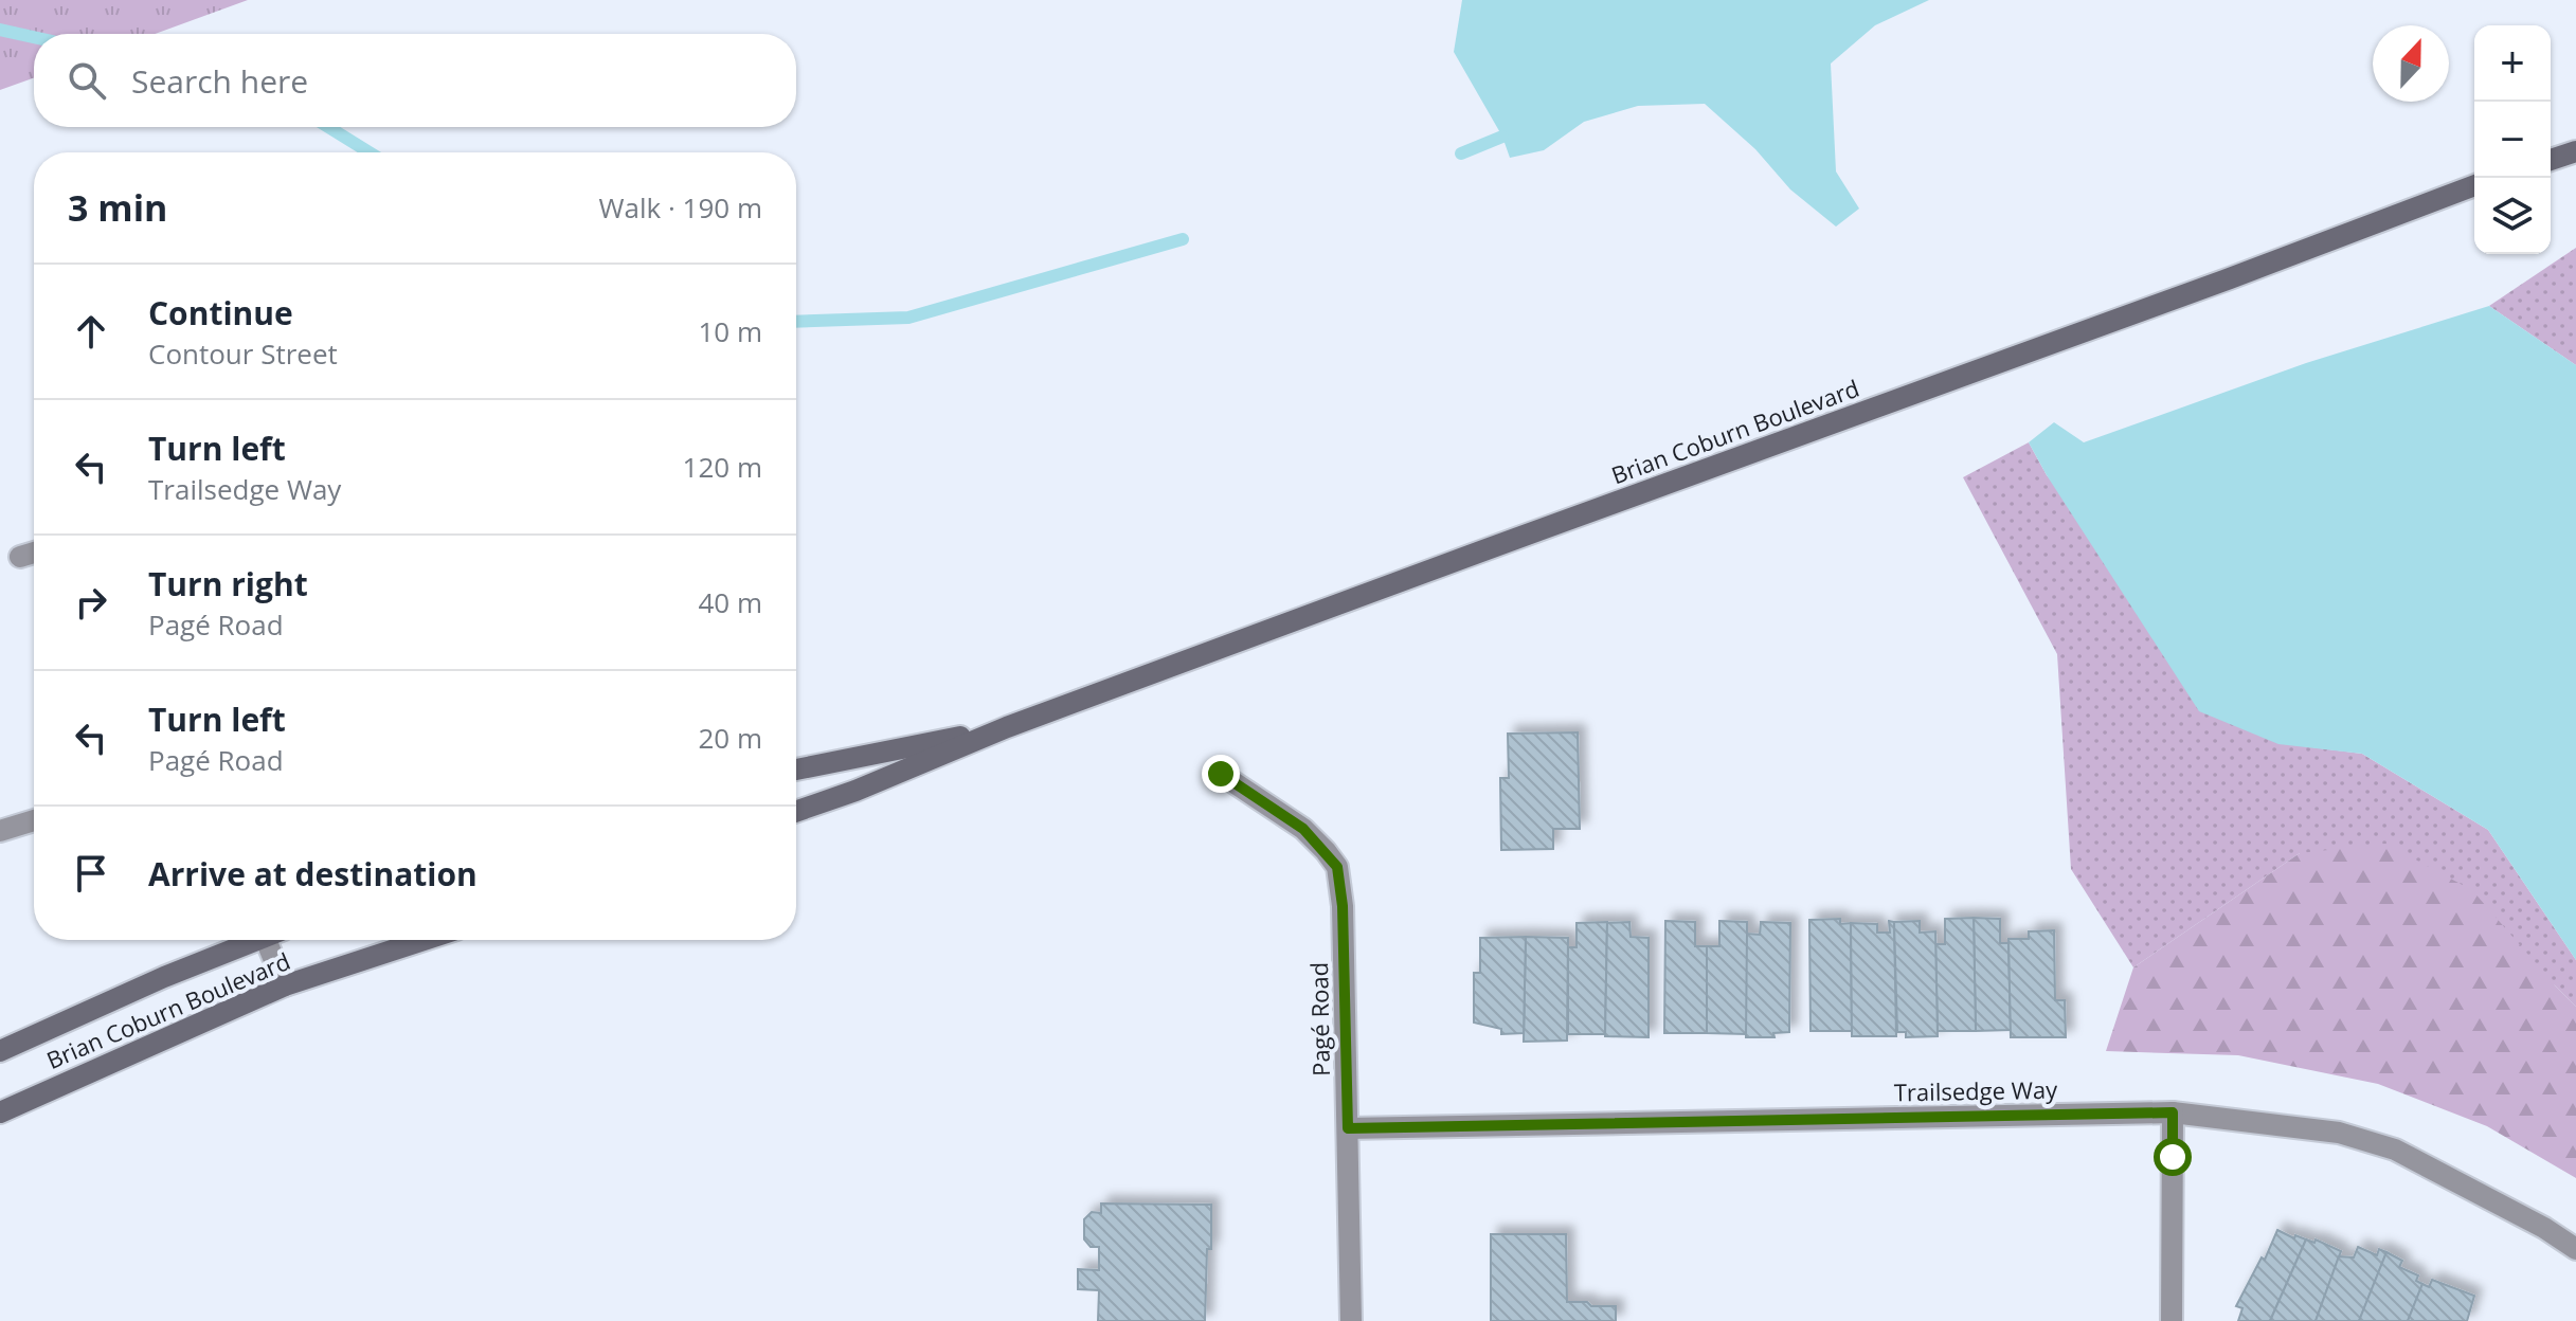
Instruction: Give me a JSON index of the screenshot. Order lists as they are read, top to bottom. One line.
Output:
{"streets":{"main road":["Brian Coburn Boulevard"],"street":["Pagé Road","Trailsedge Way"]},"crossings":[["Pagé Road","Trailsedge Way"]],"north":"top","page":{"map_buttons":["+","−"],"search":"Search here","heading":["3 min","Walk · 190 m"],"list":[["Continue","Contour Street","10 m"],["Turn left","Trailsedge Way","120 m"],["Turn right","Pagé Road","40 m"],["Turn left","Pagé Road","20 m"],"Arrive at destination"]}}
